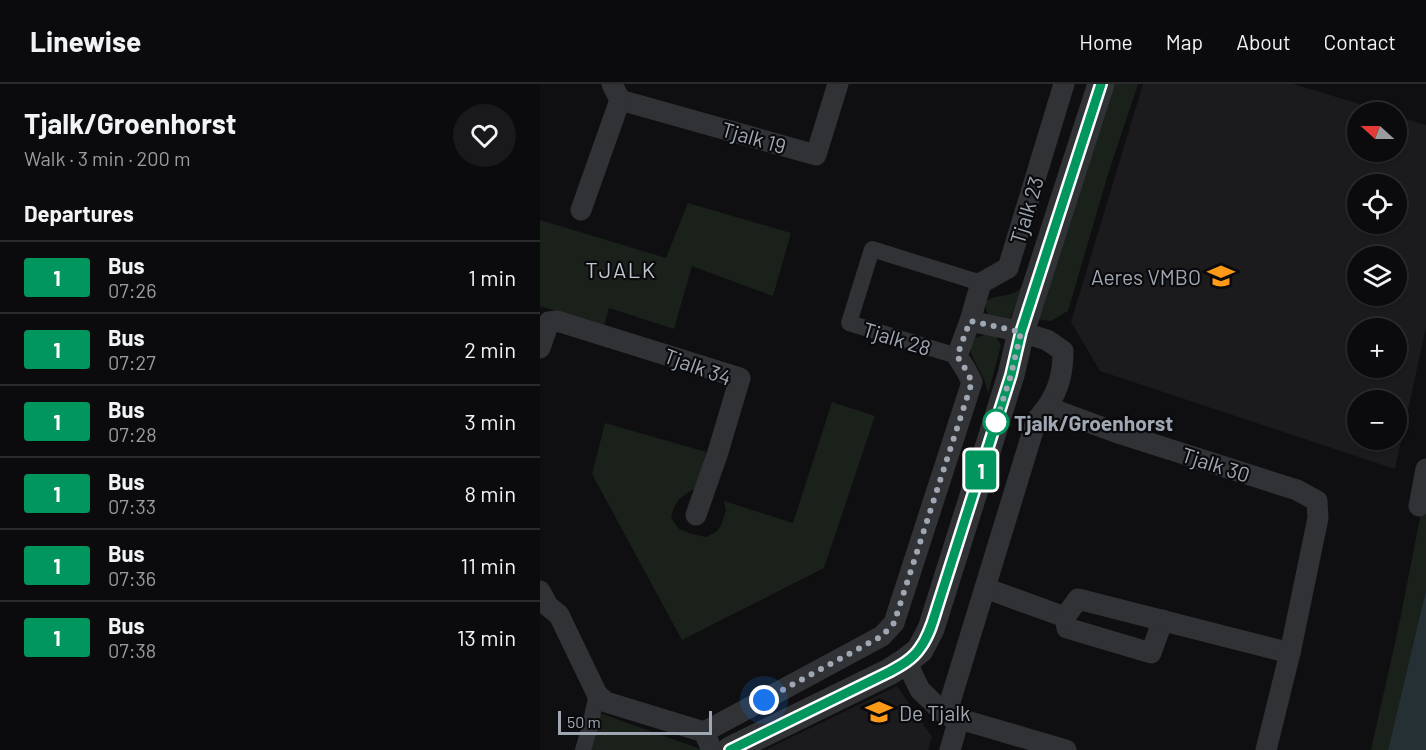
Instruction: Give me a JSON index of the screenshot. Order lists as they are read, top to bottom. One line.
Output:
{"streets":{"street":["Tjalk 19","Tjalk 23","Tjalk 28","Tjalk 34","Tjalk 30"]},"crossings":[["Tjalk 23","Tjalk 28"]],"districts":["TJALK"],"places":{"school or university":["Aeres VMBO","De Tjalk"],"other":["Tjalk/Groenhorst"]},"lines":["bus line 1"],"scale_bar":"50 m","north":"left","page":{"header":"Linewise","nav":["Home","Map","About","Contact"],"heading":[["Tjalk/Groenhorst","Walk · 3 min · 200 m"],"Departures"],"on_map":"1","map_buttons":["+","−"],"list":[{"mark":"1","name":"Bus","note":"07:26","value":"1 min"},{"mark":"1","name":"Bus","note":"07:27","value":"2 min"},{"mark":"1","name":"Bus","note":"07:28","value":"3 min"},{"mark":"1","name":"Bus","note":"07:33","value":"8 min"},{"mark":"1","name":"Bus","note":"07:36","value":"11 min"},{"mark":"1","name":"Bus","note":"07:38","value":"13 min"}],"scale":"50 m"}}
